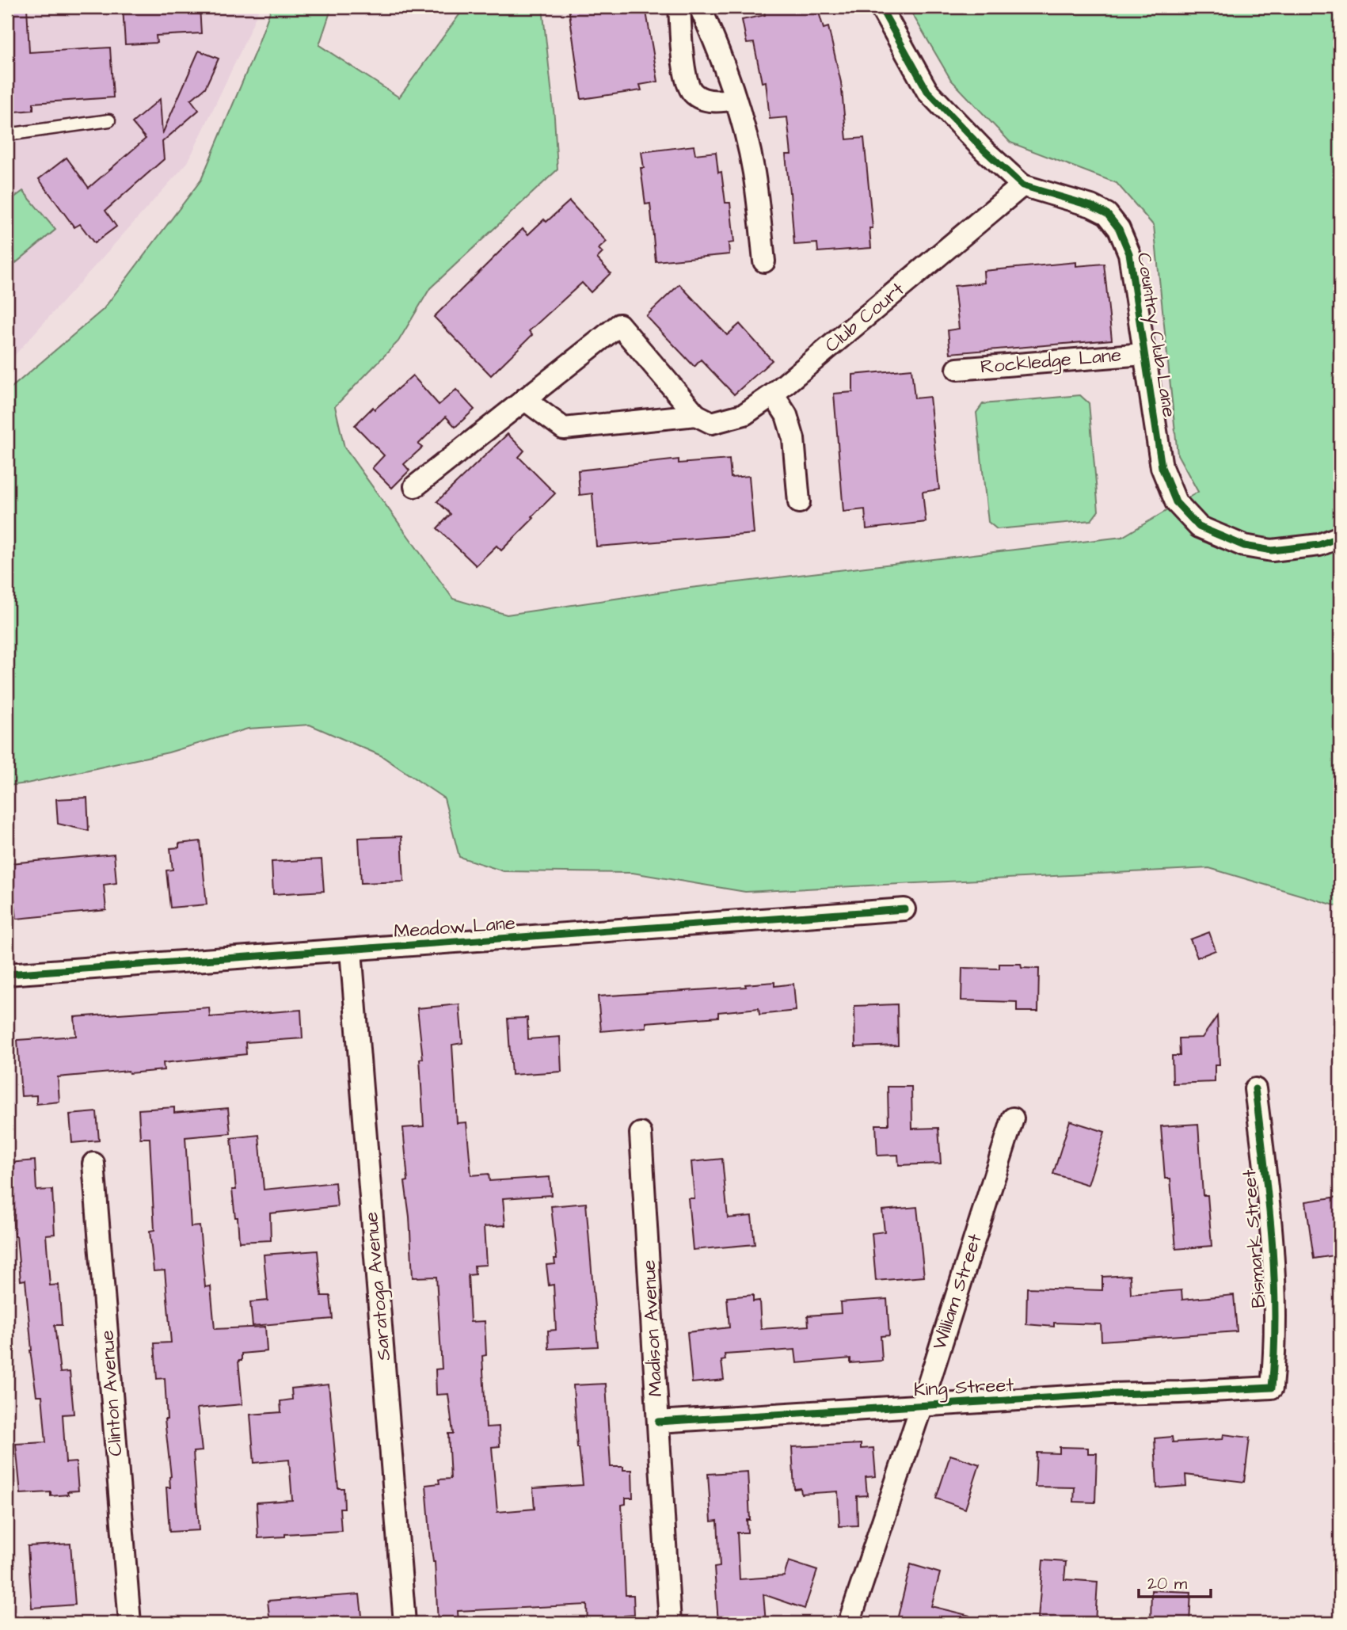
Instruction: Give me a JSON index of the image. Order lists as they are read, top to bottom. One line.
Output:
{"streets":{"street":["Club Court","Country Club Lane","Rockledge Lane","Meadow Lane","Bismark Street","Saratoga Avenue","William Street","Madison Avenue","King Street","Clinton Avenue"]},"crossings":[["Club Court","Country Club Lane"],["Country Club Lane","Rockledge Lane"],["Meadow Lane","Saratoga Avenue"],["Bismark Street","King Street"],["William Street","King Street"],["Madison Avenue","King Street"]],"scale_bar":"20 m"}
